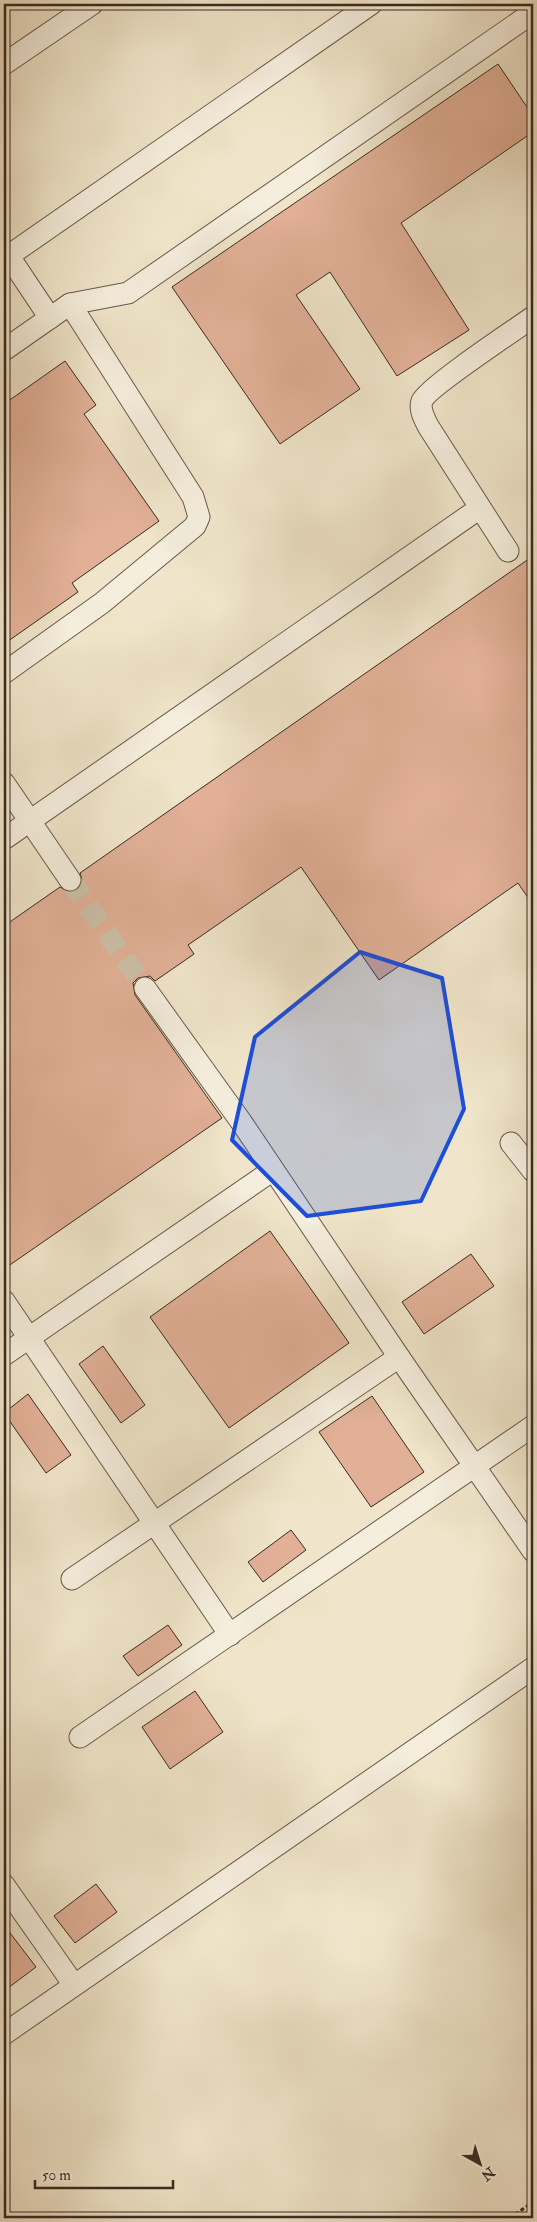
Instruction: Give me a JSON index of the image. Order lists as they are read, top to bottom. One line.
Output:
{"scale_bar":"50 m","north":"bottom right"}
